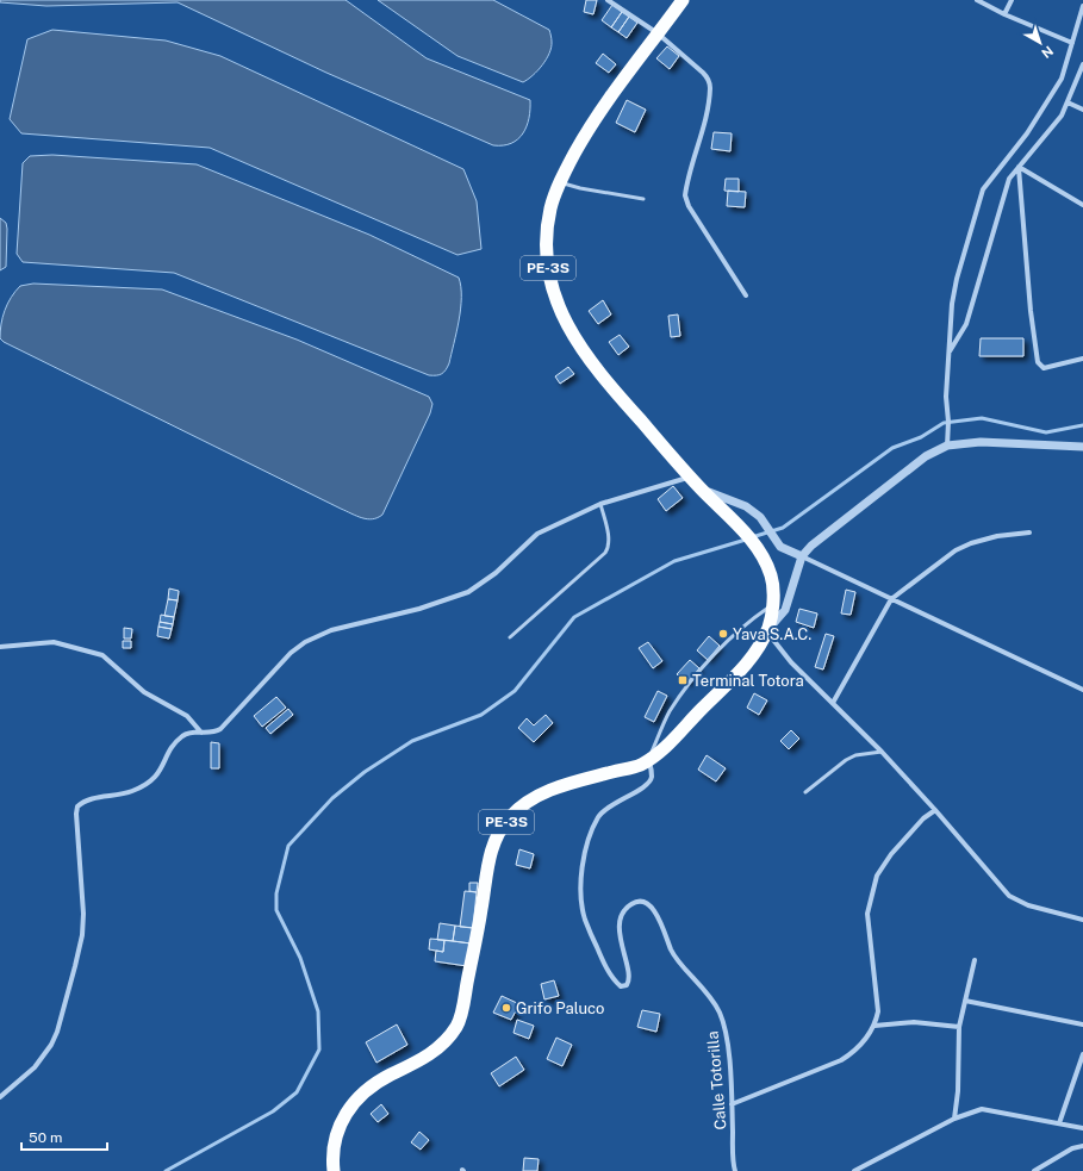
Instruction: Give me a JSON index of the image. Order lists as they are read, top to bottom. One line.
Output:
{"streets":{"highway":["PE-3S"],"street":["Calle Totorilla"]},"crossings":[["PE-3S","Calle Totorilla"]],"places":{"other":["Yava S.A.C.","Grifo Paluco"],"transit":["Terminal Totora"]},"scale_bar":"50 m","north":"bottom right"}
